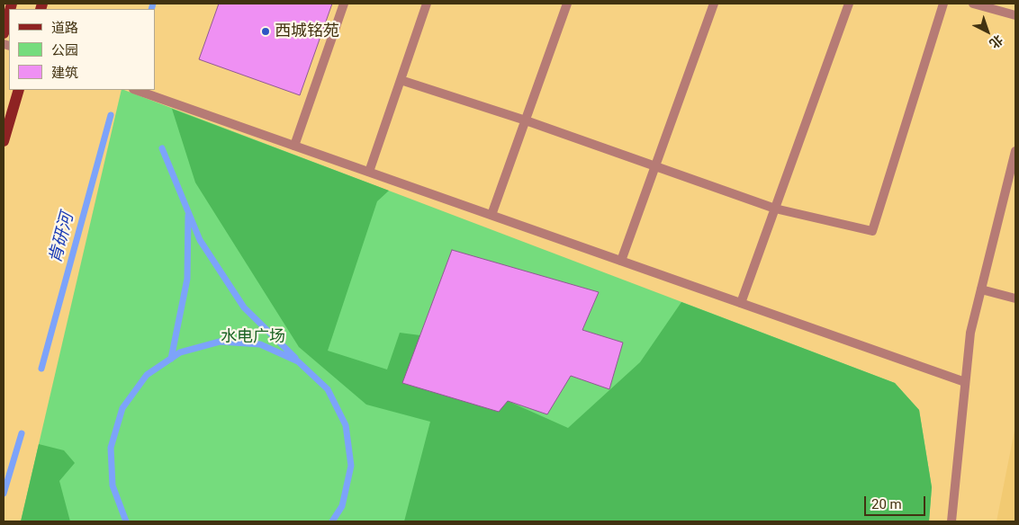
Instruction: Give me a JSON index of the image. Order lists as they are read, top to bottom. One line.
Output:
{"water":["肯研河"],"parks":["水电广场"],"places":["西城铭苑"],"legend":["道路","公园","建筑"],"scale_bar":"20 m","north":"bottom right"}
